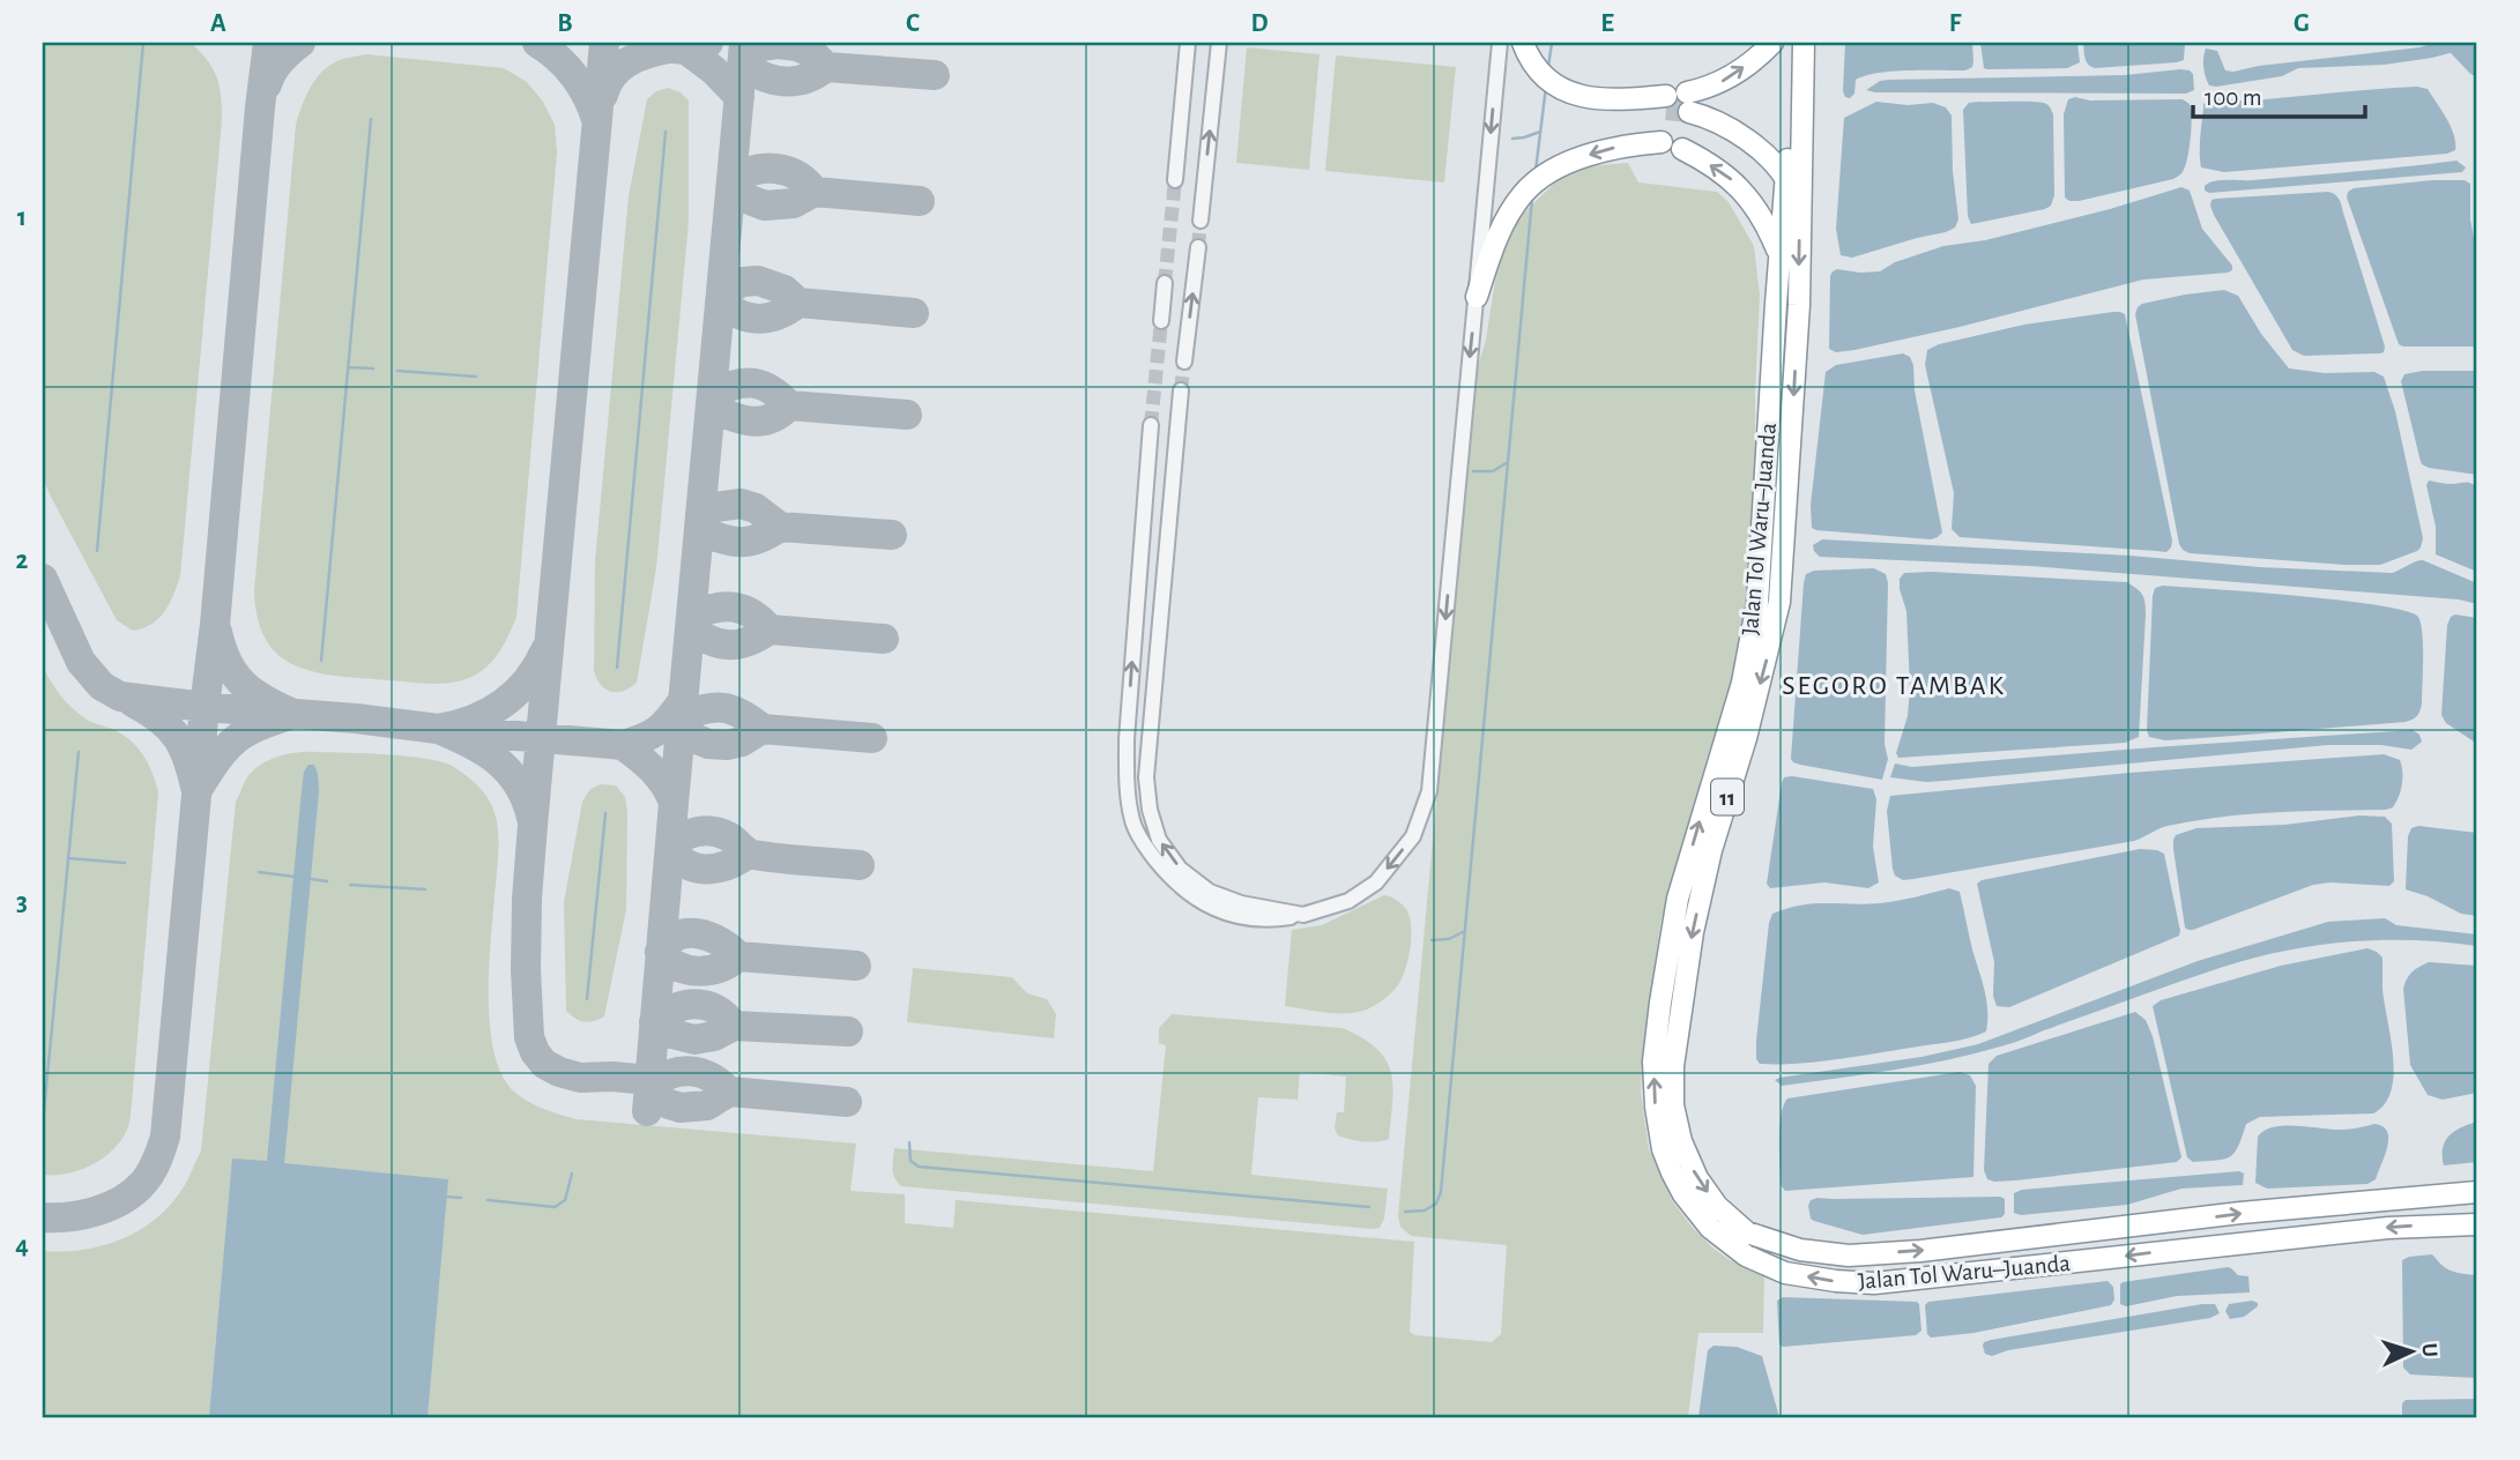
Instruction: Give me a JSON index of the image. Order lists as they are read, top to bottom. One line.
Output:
{"streets":{"highway":["Jalan Tol Waru–Juanda","11"]},"districts":["SEGORO TAMBAK"],"scale_bar":"100 m","north":"right","grid":{"columns":["A","B","C","D","E","F","G"],"rows":["1","2","3","4"]}}
